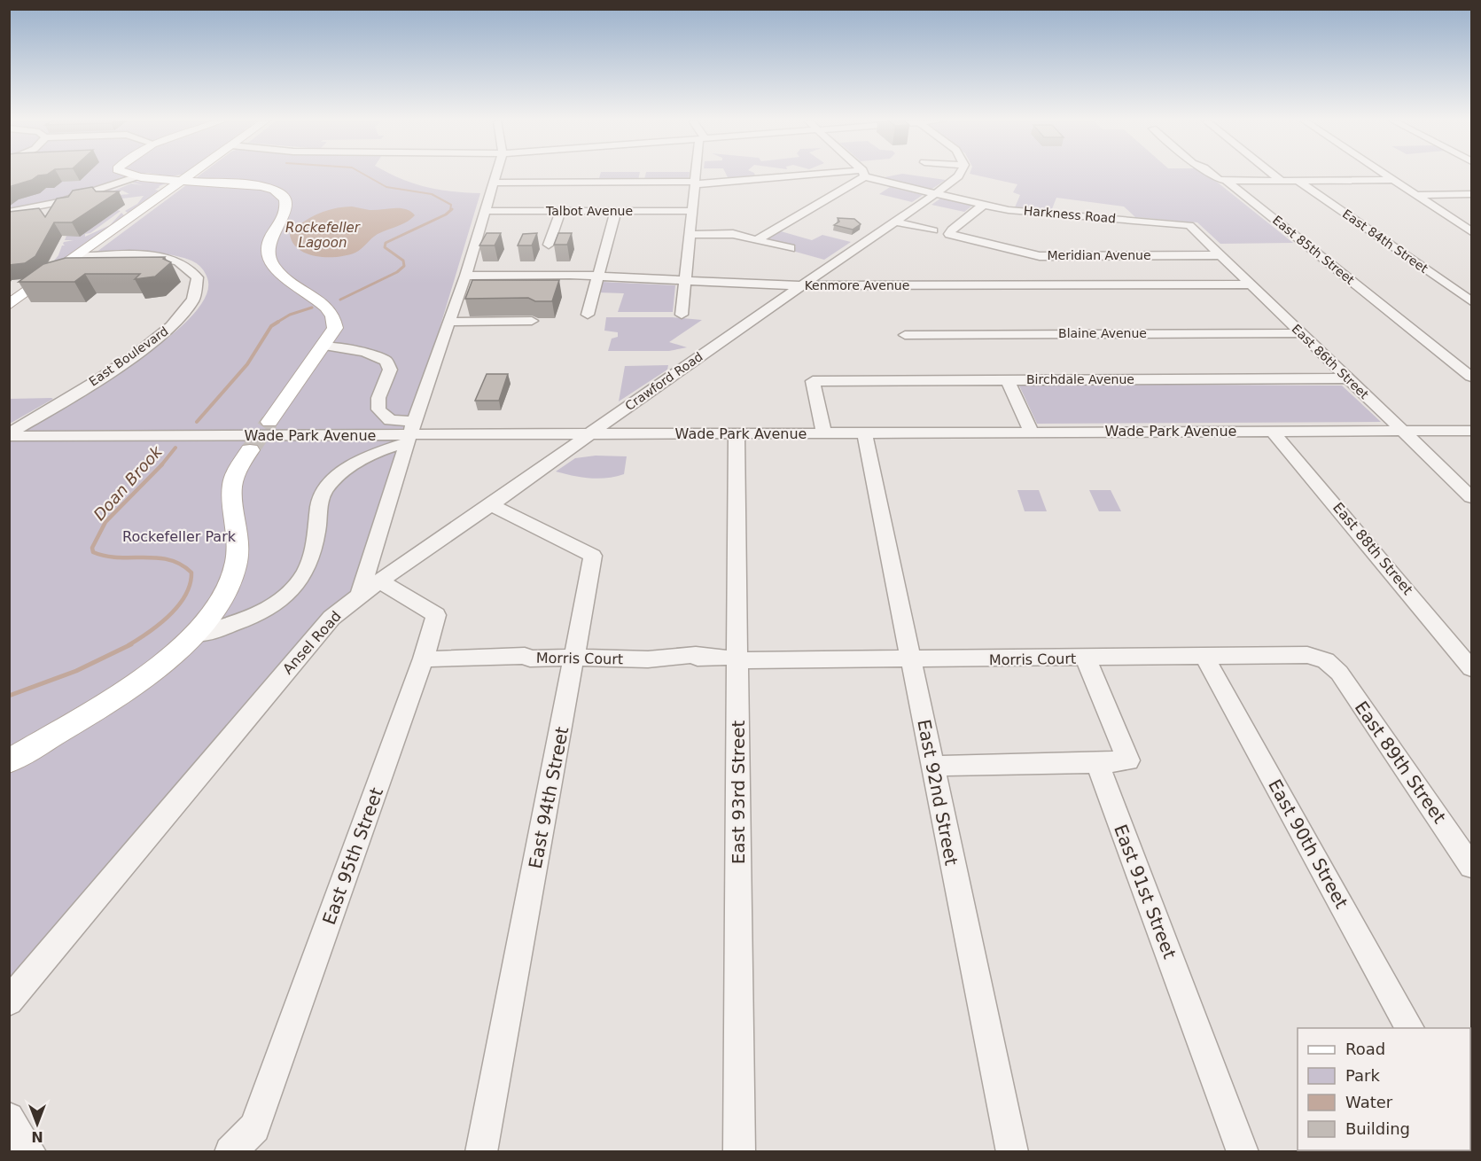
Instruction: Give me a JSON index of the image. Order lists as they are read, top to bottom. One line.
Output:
{"streets":{"street":["Talbot Avenue","Harkness Road","East 84th Street","East 85th Street","Meridian Avenue","Kenmore Avenue","Blaine Avenue","East Boulevard","East 86th Street","Birchdale Avenue","Crawford Road","Wade Park Avenue","East 88th Street","Ansel Road","Morris Court","East 89th Street","East 93rd Street","East 92nd Street","East 94th Street","East 90th Street","East 95th Street","East 91st Street"]},"crossings":[["Harkness Road","Meridian Avenue"],["Harkness Road","East 86th Street"],["Harkness Road","Crawford Road"],["Meridian Avenue","East 86th Street"],["Kenmore Avenue","East 86th Street"],["Kenmore Avenue","Crawford Road"],["Blaine Avenue","East 86th Street"],["East Boulevard","Wade Park Avenue"],["East 86th Street","Birchdale Avenue"],["East 86th Street","Wade Park Avenue"],["Birchdale Avenue","Wade Park Avenue"],["Crawford Road","Wade Park Avenue"],["Crawford Road","Ansel Road"],["Crawford Road","East 94th Street"],["Crawford Road","East 95th Street"],["Wade Park Avenue","East 88th Street"],["Wade Park Avenue","East 93rd Street"],["Wade Park Avenue","East 92nd Street"],["Ansel Road","East 95th Street"],["Morris Court","East 89th Street"],["Morris Court","East 93rd Street"],["Morris Court","East 92nd Street"],["Morris Court","East 94th Street"],["Morris Court","East 90th Street"]],"water":["Rockefeller Lagoon","Doan Brook"],"parks":["Rockefeller Park"],"legend":["Road","Park","Water","Building"],"north":"bottom"}
